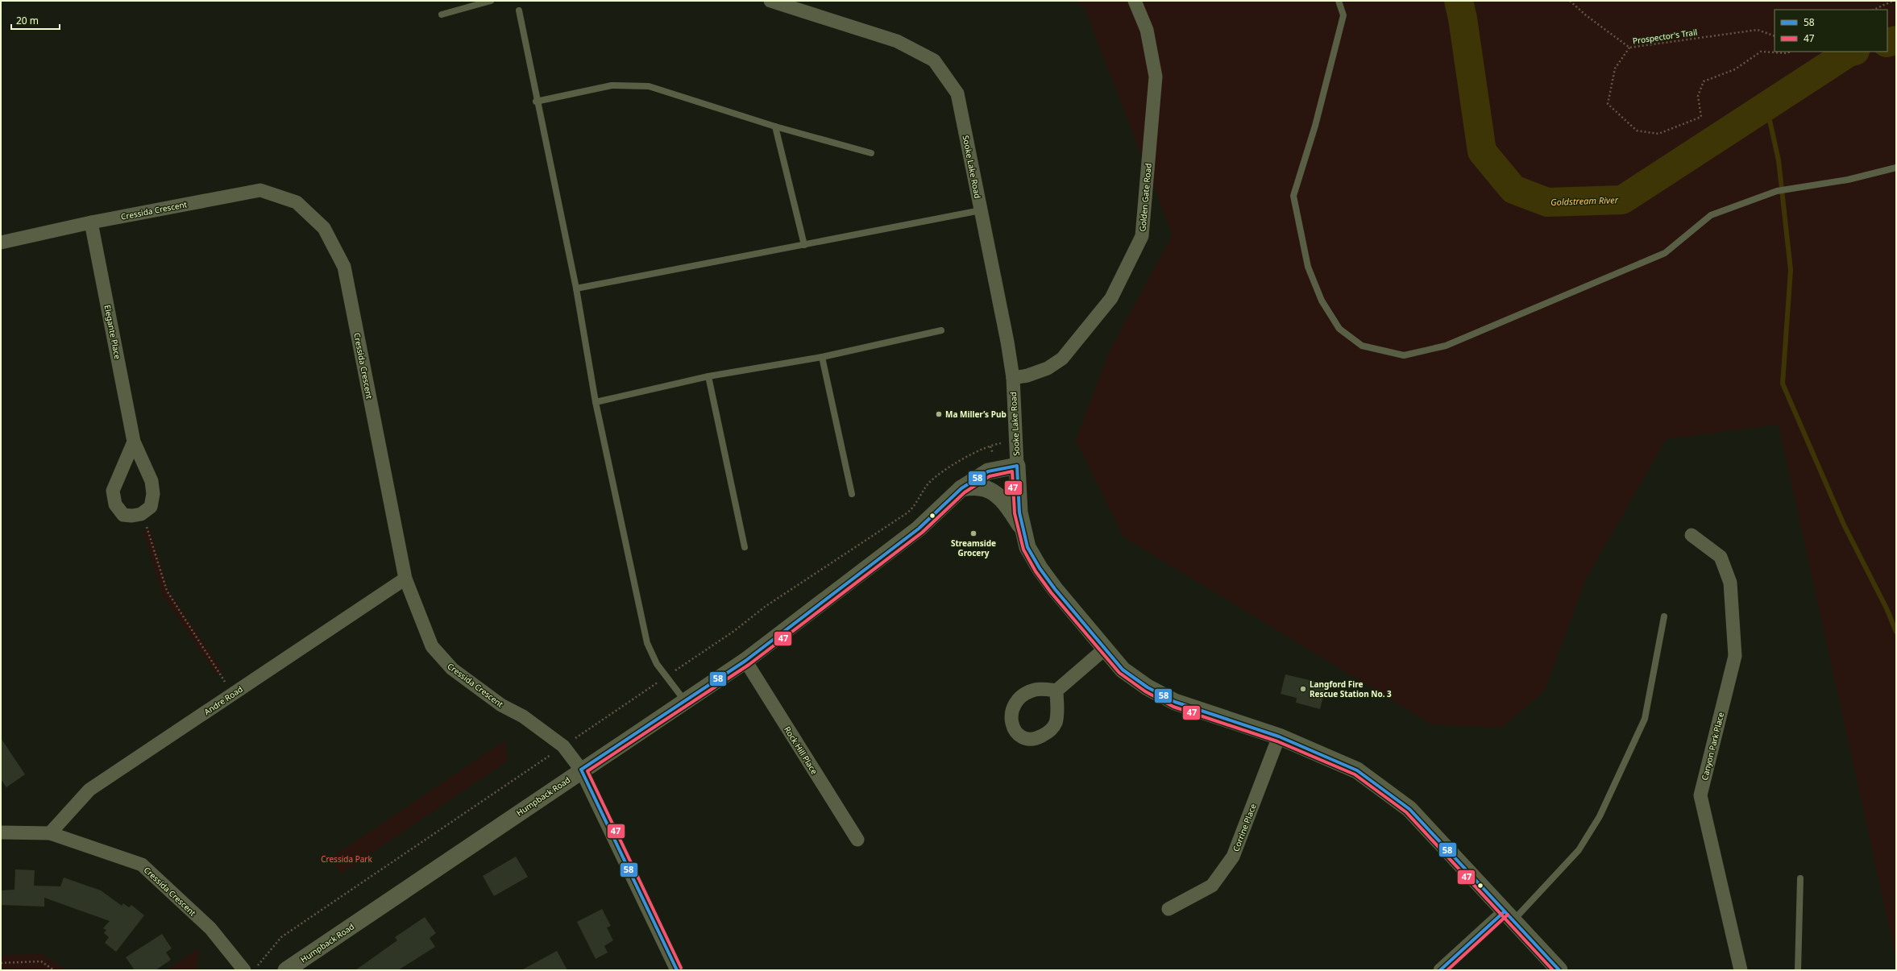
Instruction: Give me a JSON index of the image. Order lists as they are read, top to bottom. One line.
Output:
{"streets":{"street":["Sooke Lake Road","Golden Gate Road","Cressida Crescent","Elegante Place","Andre Road","Canyon Park Place","Rock Hill Place","Humpback Road","Corrine Place"],"path":["Prospector's Trail"]},"crossings":[["Sooke Lake Road","Golden Gate Road"],["Sooke Lake Road","Humpback Road"],["Sooke Lake Road","Corrine Place"],["Cressida Crescent","Elegante Place"],["Cressida Crescent","Andre Road"],["Cressida Crescent","Humpback Road"],["Rock Hill Place","Humpback Road"]],"water":["Goldstream River"],"parks":["Cressida Park"],"places":["Ma Miller’s Pub","Streamside Grocery","Langford Fire Rescue Station No. 3"],"lines":["transit line 58","transit line 47"],"legend":["58","47"],"scale_bar":"20 m"}
